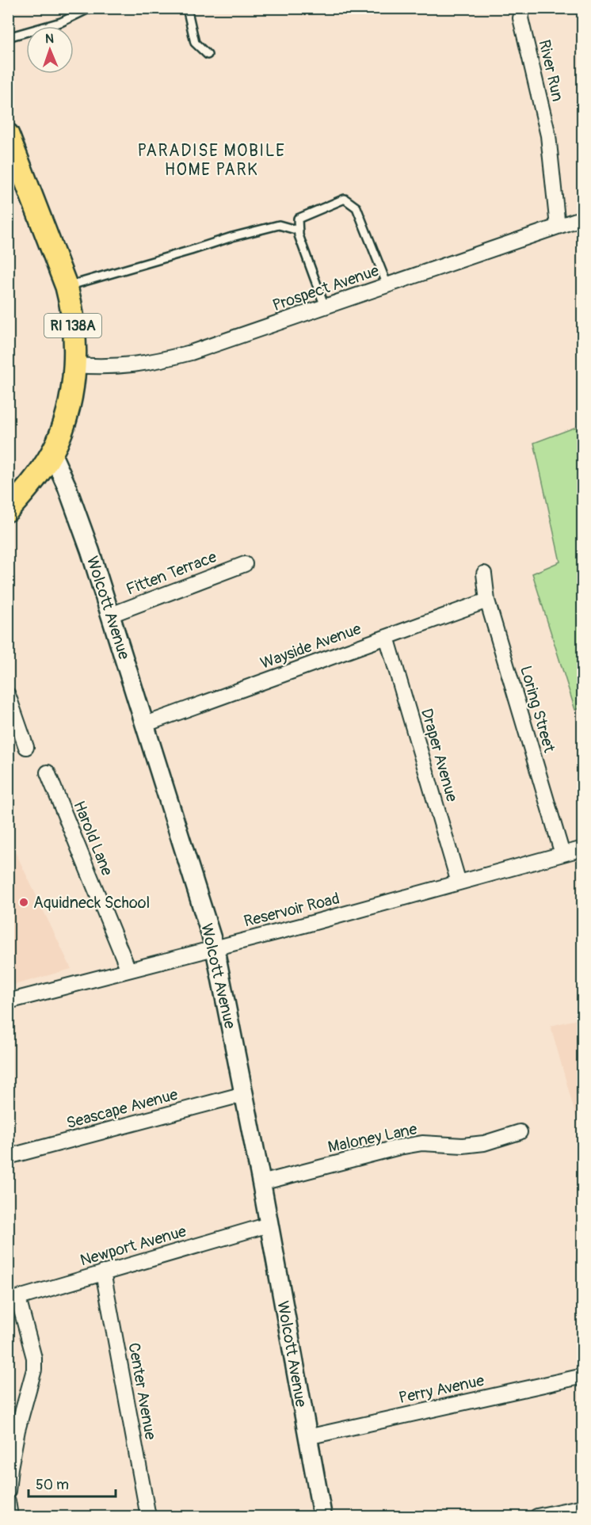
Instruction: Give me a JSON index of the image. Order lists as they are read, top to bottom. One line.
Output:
{"streets":{"main road":["RI 138A"],"street":["River Run","Prospect Avenue","Fitten Terrace","Wolcott Avenue","Wayside Avenue","Loring Street","Draper Avenue","Harold Lane","Reservoir Road","Seascape Avenue","Maloney Lane","Newport Avenue","Perry Avenue","Center Avenue"]},"crossings":[["River Run","Prospect Avenue"],["Prospect Avenue","RI 138A"],["RI 138A","Wolcott Avenue"],["Fitten Terrace","Wolcott Avenue"],["Wolcott Avenue","Wayside Avenue"],["Wolcott Avenue","Reservoir Road"],["Wolcott Avenue","Seascape Avenue"],["Wolcott Avenue","Maloney Lane"],["Wolcott Avenue","Newport Avenue"],["Wolcott Avenue","Perry Avenue"],["Wayside Avenue","Loring Street"],["Wayside Avenue","Draper Avenue"],["Loring Street","Reservoir Road"],["Draper Avenue","Reservoir Road"],["Harold Lane","Reservoir Road"],["Newport Avenue","Center Avenue"]],"districts":["PARADISE MOBILE HOME PARK"],"places":["Aquidneck School"],"scale_bar":"50 m","north":"top"}
